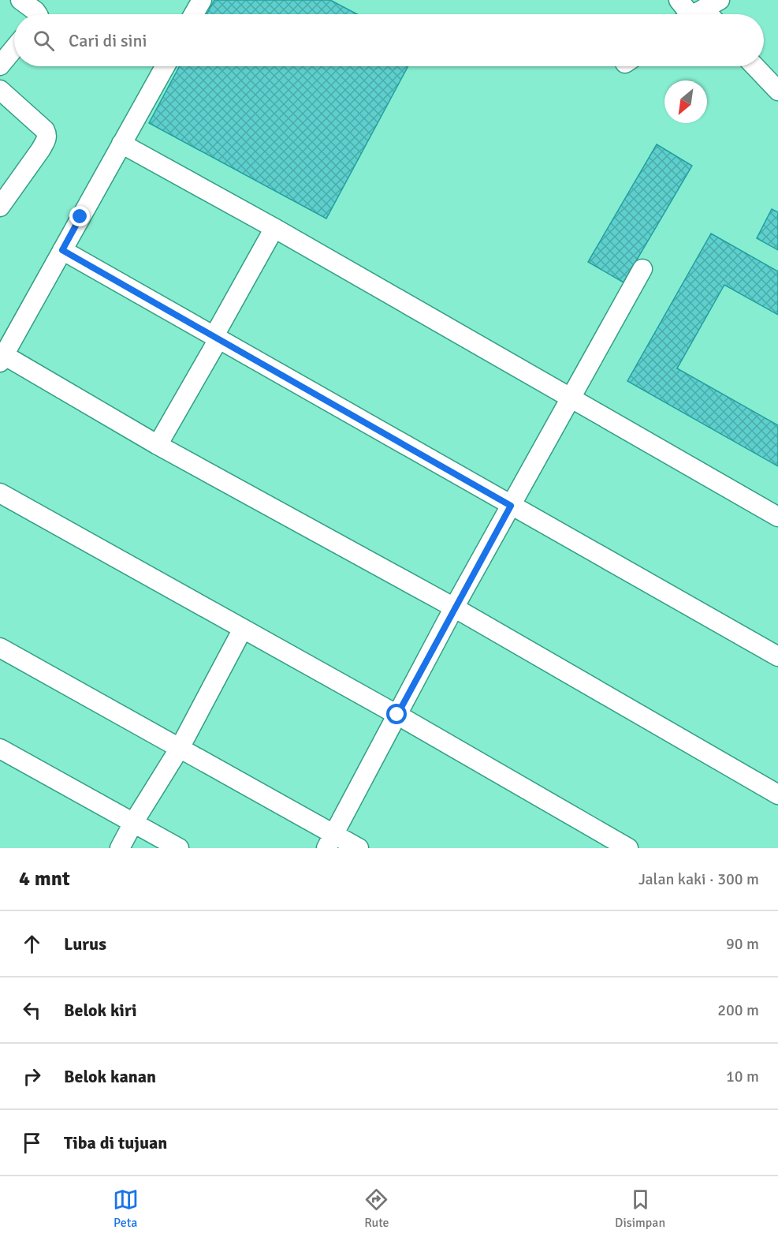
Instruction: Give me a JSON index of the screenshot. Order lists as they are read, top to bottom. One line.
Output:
{"north":"bottom left","page":{"search":"Cari di sini","heading":["4 mnt","Jalan kaki · 300 m"],"list":[["Lurus","90 m"],["Belok kiri","200 m"],["Belok kanan","10 m"],"Tiba di tujuan"],"nav":["Peta","Rute","Disimpan"]}}
